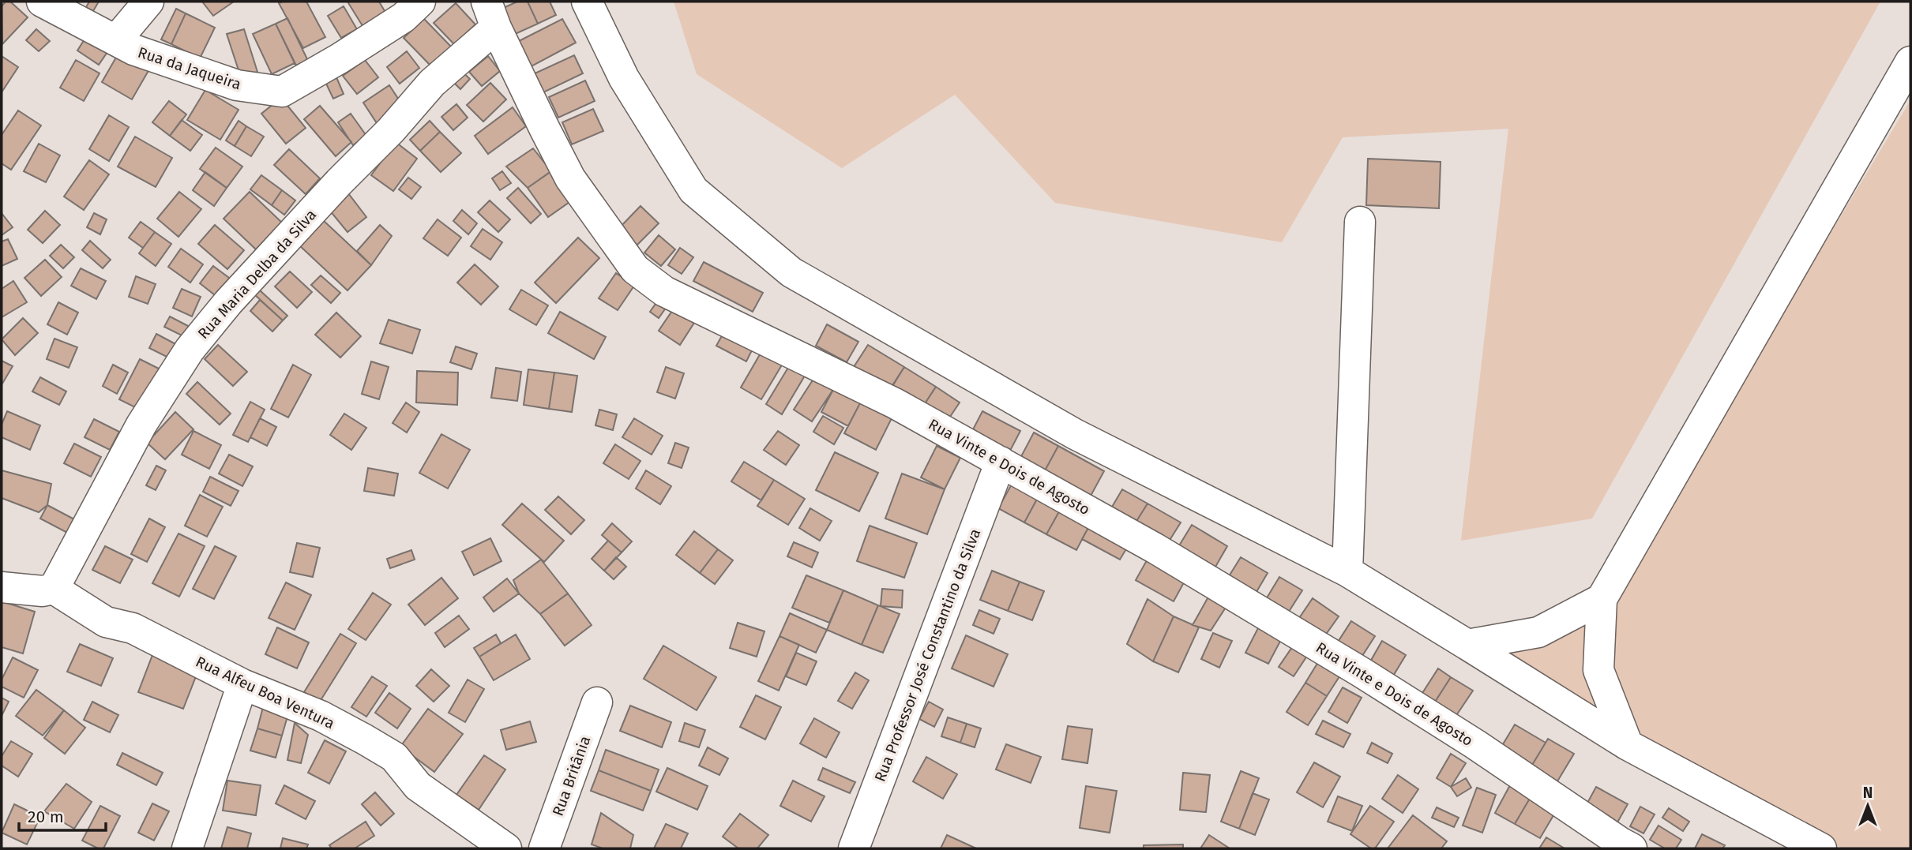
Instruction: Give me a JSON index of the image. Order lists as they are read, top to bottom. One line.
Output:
{"streets":{"street":["Rua da Jaqueira","Rua Maria Delba da Silva","Rua Vinte e Dois de Agosto","Rua Professor José Constantino da Silva","Rua Alfeu Boa Ventura","Rua Britânia"]},"crossings":[["Rua Maria Delba da Silva","Rua Vinte e Dois de Agosto"],["Rua Maria Delba da Silva","Rua Alfeu Boa Ventura"],["Rua Vinte e Dois de Agosto","Rua Professor José Constantino da Silva"]],"scale_bar":"20 m","north":"top"}
